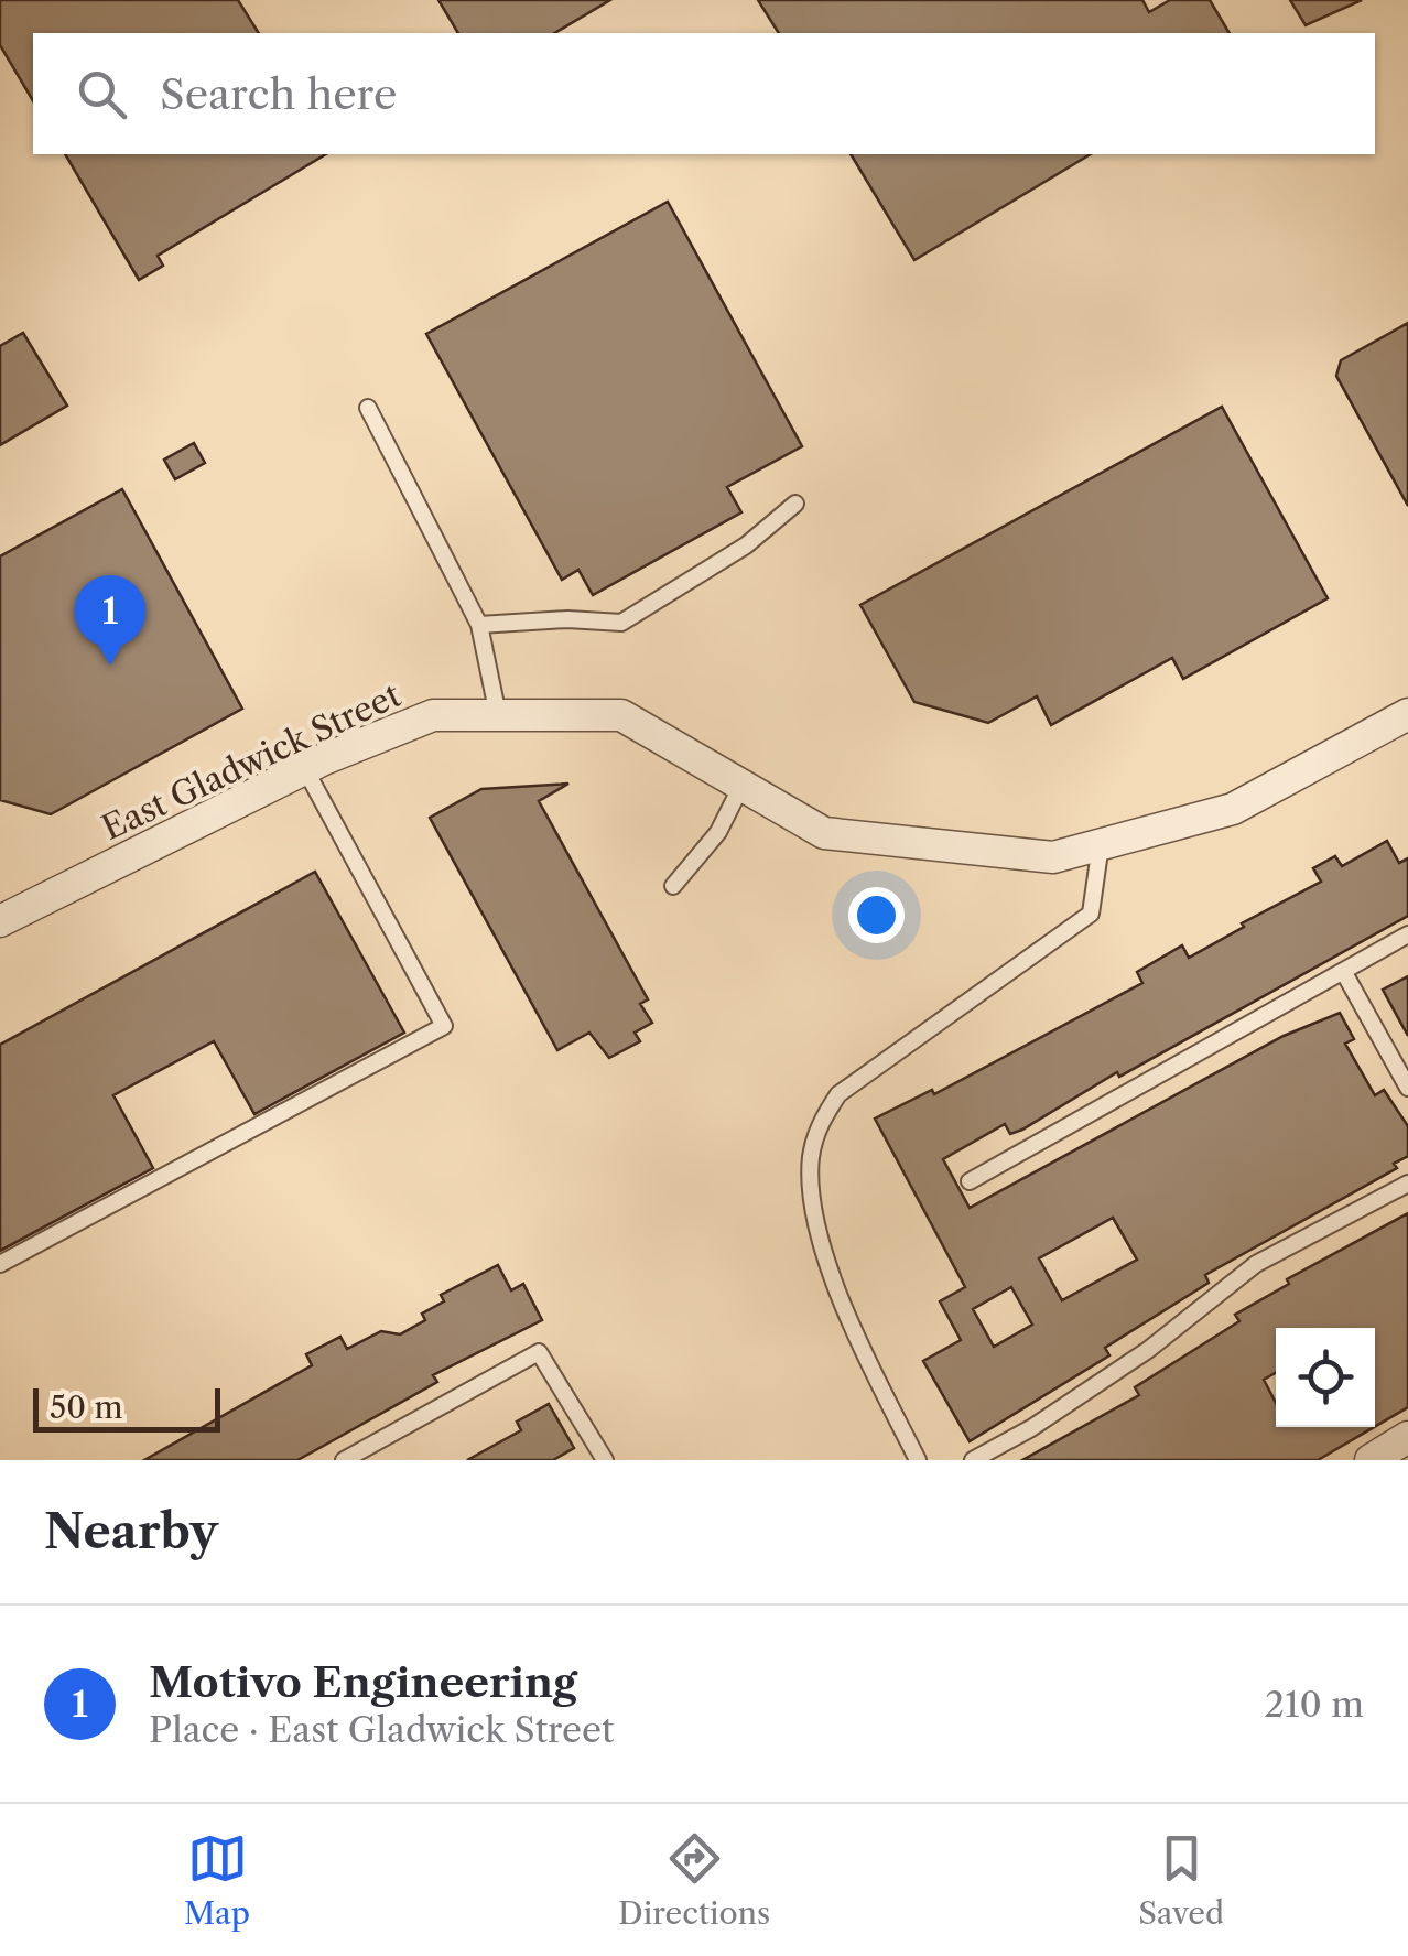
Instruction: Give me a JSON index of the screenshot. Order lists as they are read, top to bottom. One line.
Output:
{"streets":{"street":["East Gladwick Street"]},"scale_bar":"50 m","page":{"search":"Search here","pins":"1","scale":"50 m","heading":"Nearby","list":[{"mark":"1","name":"Motivo Engineering","note":"Place · East Gladwick Street","value":"210 m"}],"nav":["Map","Directions","Saved"]}}
